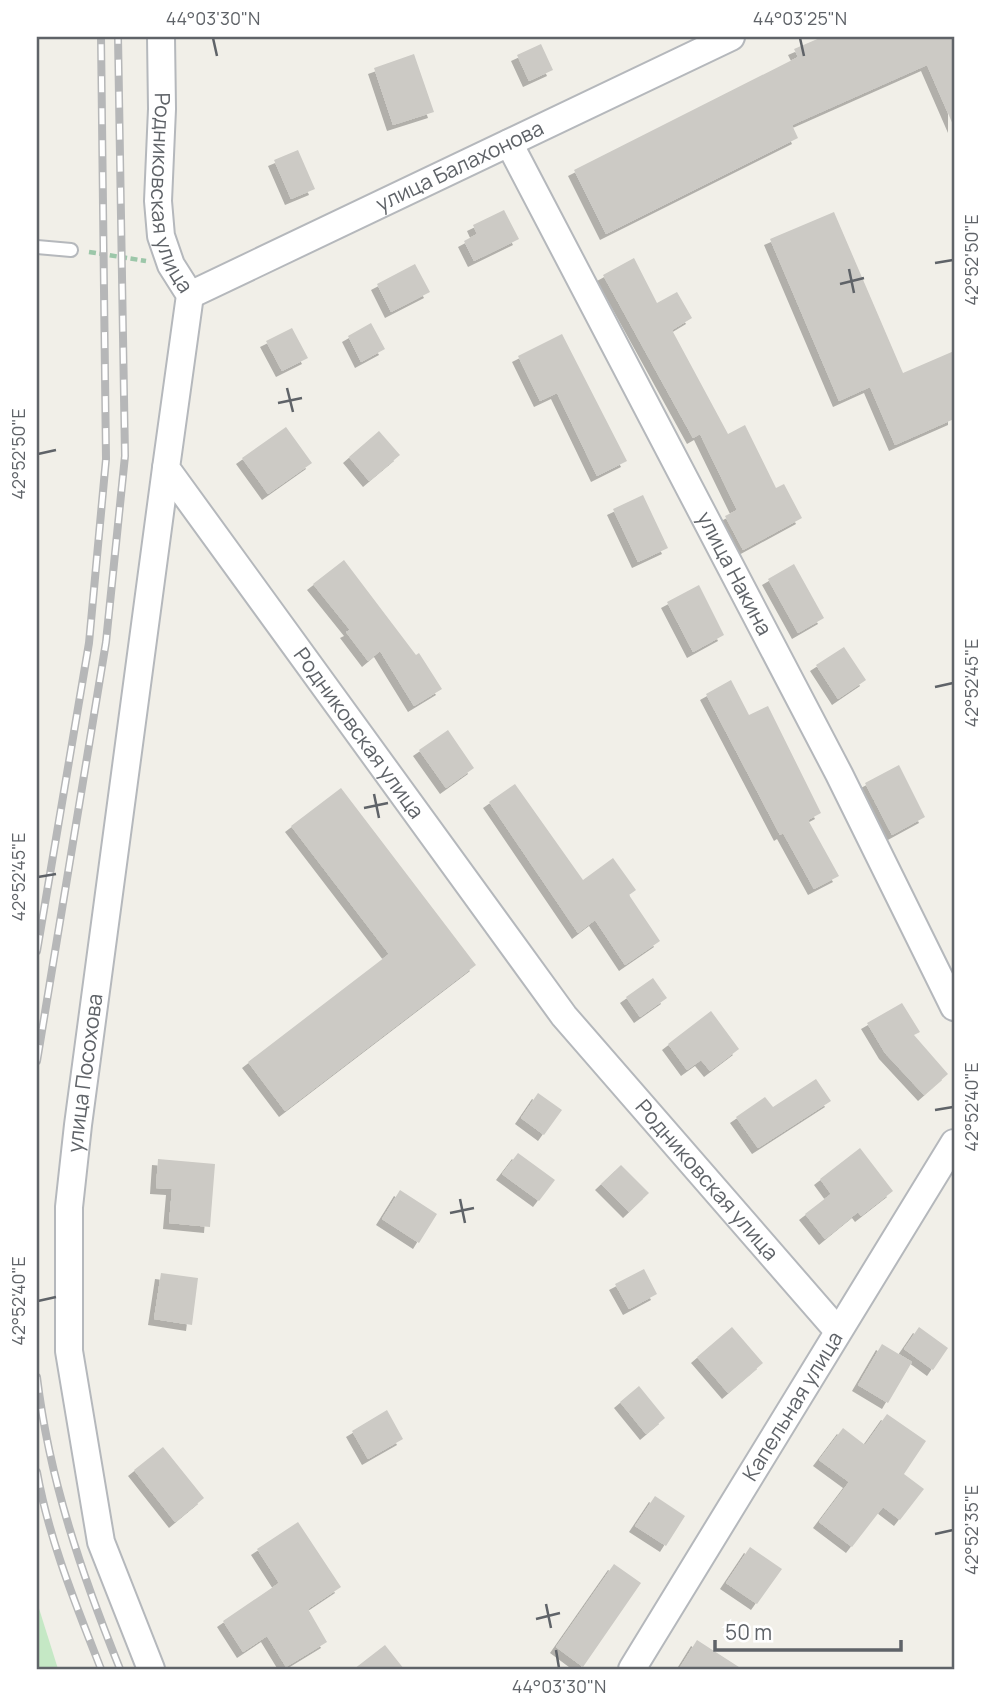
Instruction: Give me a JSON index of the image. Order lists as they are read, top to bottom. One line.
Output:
{"streets":{"street":["улица Балахонова","Родниковская улица","улица Накина","улица Посохова","Капельная улица"]},"crossings":[["улица Балахонова","Родниковская улица"],["улица Балахонова","улица Накина"],["Родниковская улица","улица Посохова"],["Родниковская улица","Капельная улица"]],"scale_bar":"50 m","coordinates":["44°03'30\"N","44°03'25\"N","42°52'50\"E","42°52'45\"E","42°52'40\"E","42°52'35\"E"]}
